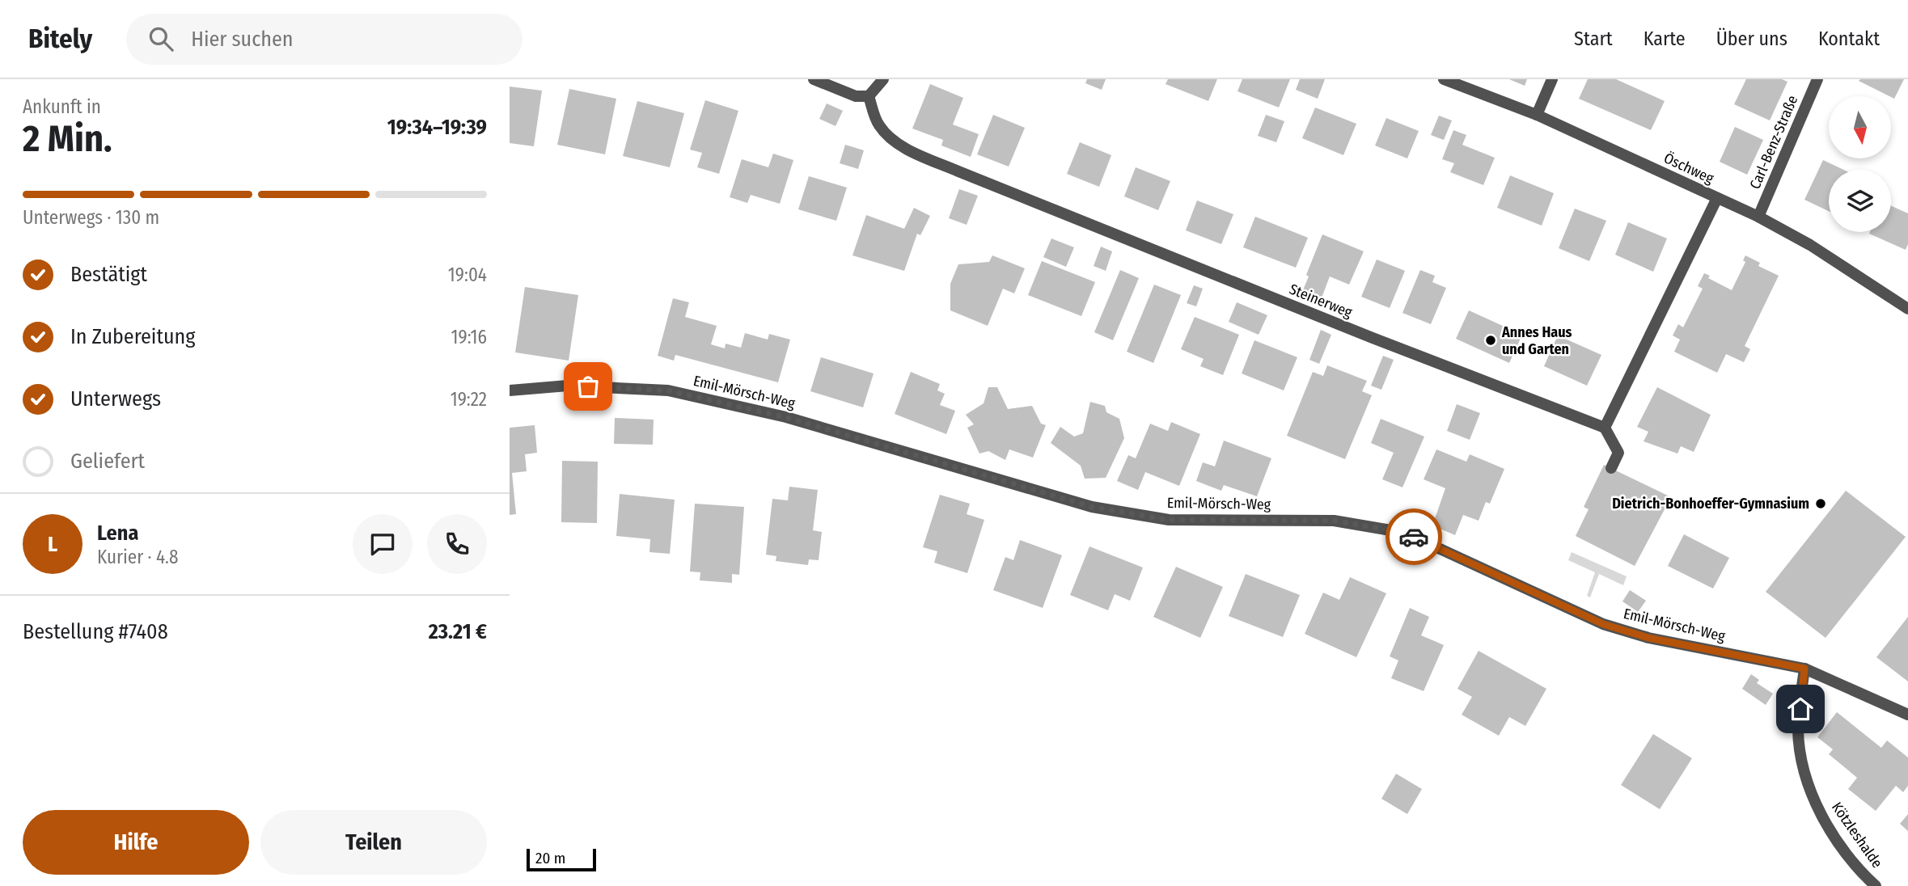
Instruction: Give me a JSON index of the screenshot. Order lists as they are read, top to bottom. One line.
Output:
{"streets":{"street":["Carl-Benz-Straße","Öschweg","Steinerweg","Emil-Mörsch-Weg","Kötzleshalde"]},"crossings":[["Carl-Benz-Straße","Öschweg"],["Emil-Mörsch-Weg","Kötzleshalde"]],"places":["Annes Haus und Garten","Dietrich-Bonhoeffer-Gymnasium"],"scale_bar":"20 m","north":"bottom","page":{"header":"Bitely","search":"Hier suchen","nav":["Start","Karte","Über uns","Kontakt"],"heading":["2 Min.","Ankunft in","19:34–19:39"],"panel":["Lena","Kurier · 4.8","Bestellung #7408","23.21 €"],"bar":"Unterwegs · 130 m","list":[["Bestätigt","19:04"],["In Zubereitung","19:16"],["Unterwegs","19:22"],"Geliefert"],"round":"L","buttons":["Hilfe","Teilen"],"scale":"20 m"}}
